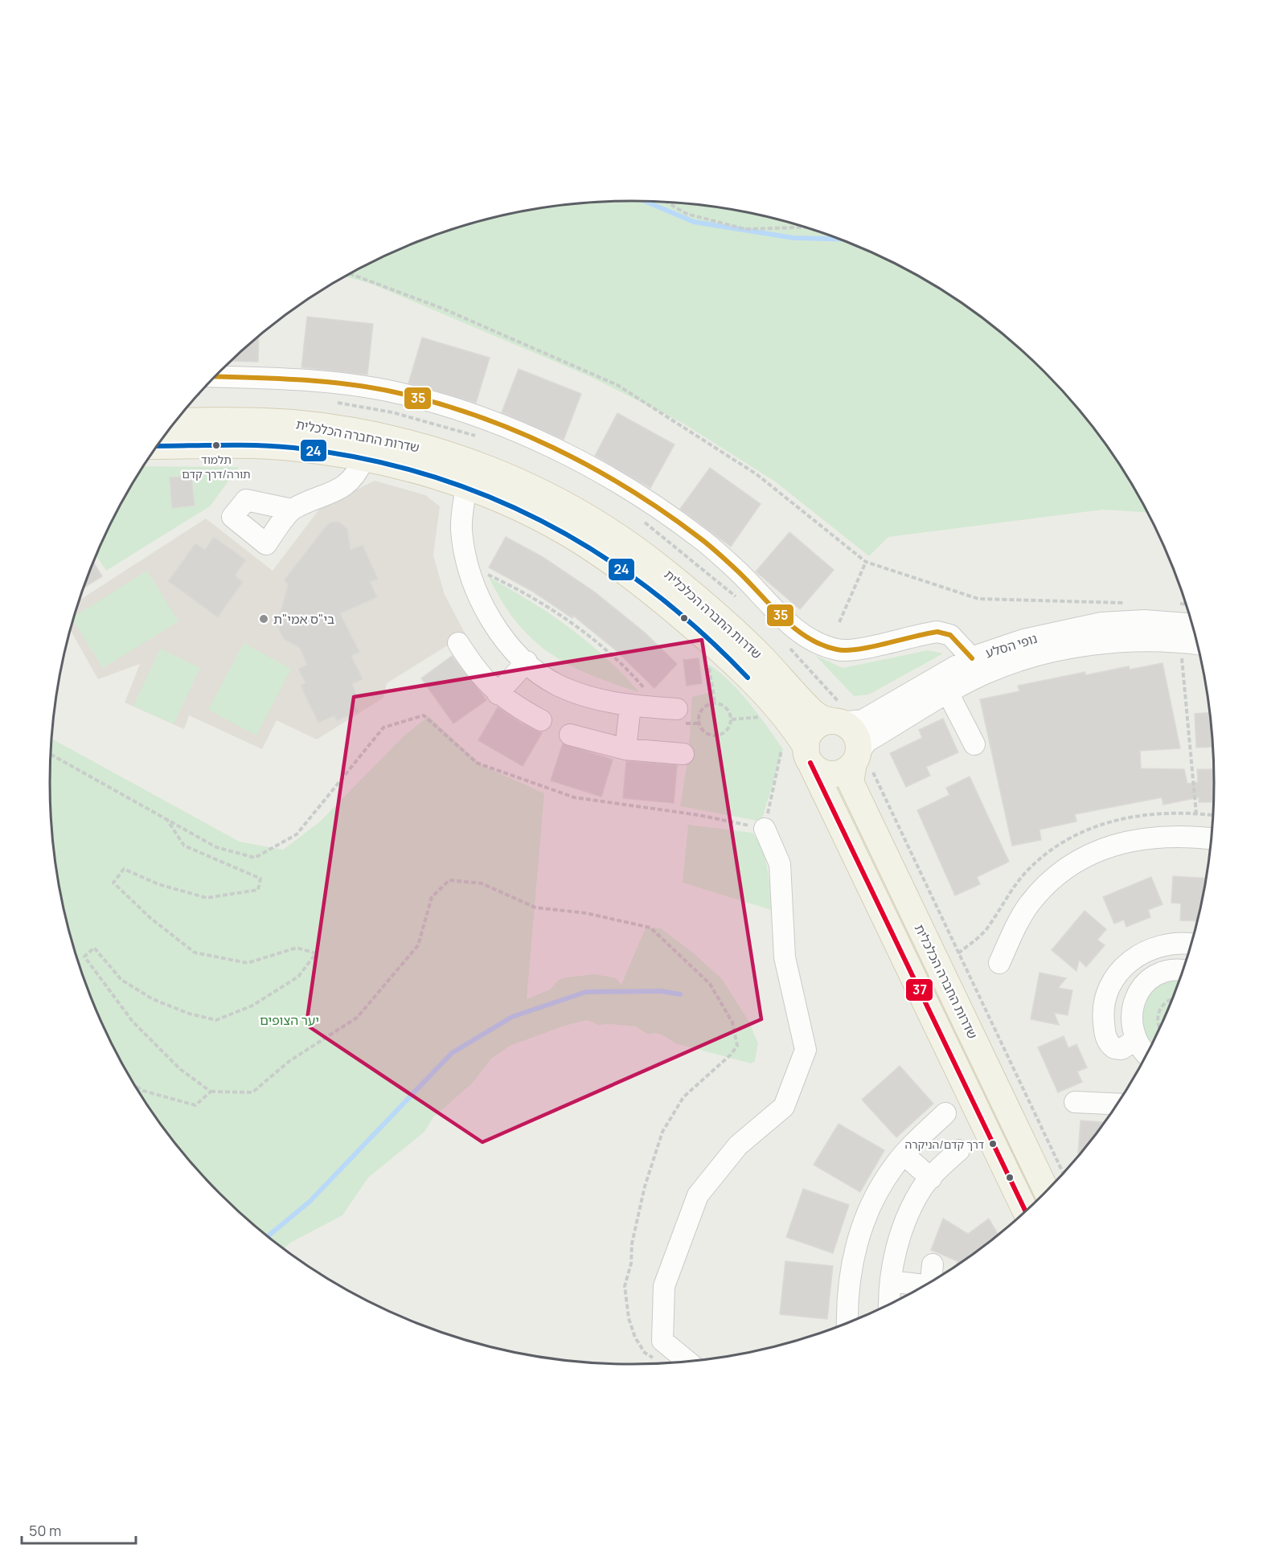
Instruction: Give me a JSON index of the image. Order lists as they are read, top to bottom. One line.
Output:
{"streets":{"main road":["שדרות החברה הכלכלית"],"street":["נופי הסלע"]},"crossings":[["שדרות החברה הכלכלית","נופי הסלע"]],"parks":["יער הצופים"],"places":["תלמוד תורה/דרך קדם","בי\"ס אמי\"ת","דרך קדם/הניקרה"],"lines":["transit line 35","transit line 24","transit line 37"],"scale_bar":"50 m"}
